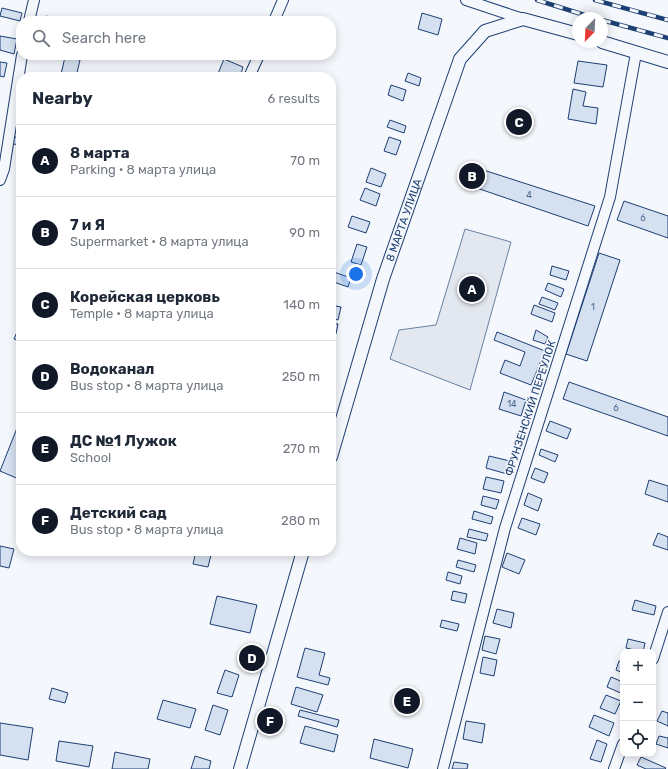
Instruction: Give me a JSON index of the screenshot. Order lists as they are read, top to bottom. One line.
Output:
{"streets":{"street":["8 МАРТА УЛИЦА","ФРУНЗЕНСКИЙ ПЕРЕУЛОК"]},"house_numbers":["4","6","1","14","6"],"north":"bottom left","page":{"search":"Search here","heading":["Nearby","6 results"],"pins":["C","B","A","D","E","F"],"list":[{"mark":"A","name":"8 марта","note":"Parking · 8 марта улица","value":"70 m"},{"mark":"B","name":"7 и Я","note":"Supermarket · 8 марта улица","value":"90 m"},{"mark":"C","name":"Корейская церковь","note":"Temple · 8 марта улица","value":"140 m"},{"mark":"D","name":"Водоканал","note":"Bus stop · 8 марта улица","value":"250 m"},{"mark":"E","name":"ДС №1 Лужок","note":"School","value":"270 m"},{"mark":"F","name":"Детский сад","note":"Bus stop · 8 марта улица","value":"280 m"}],"map_buttons":["+","−"]}}
